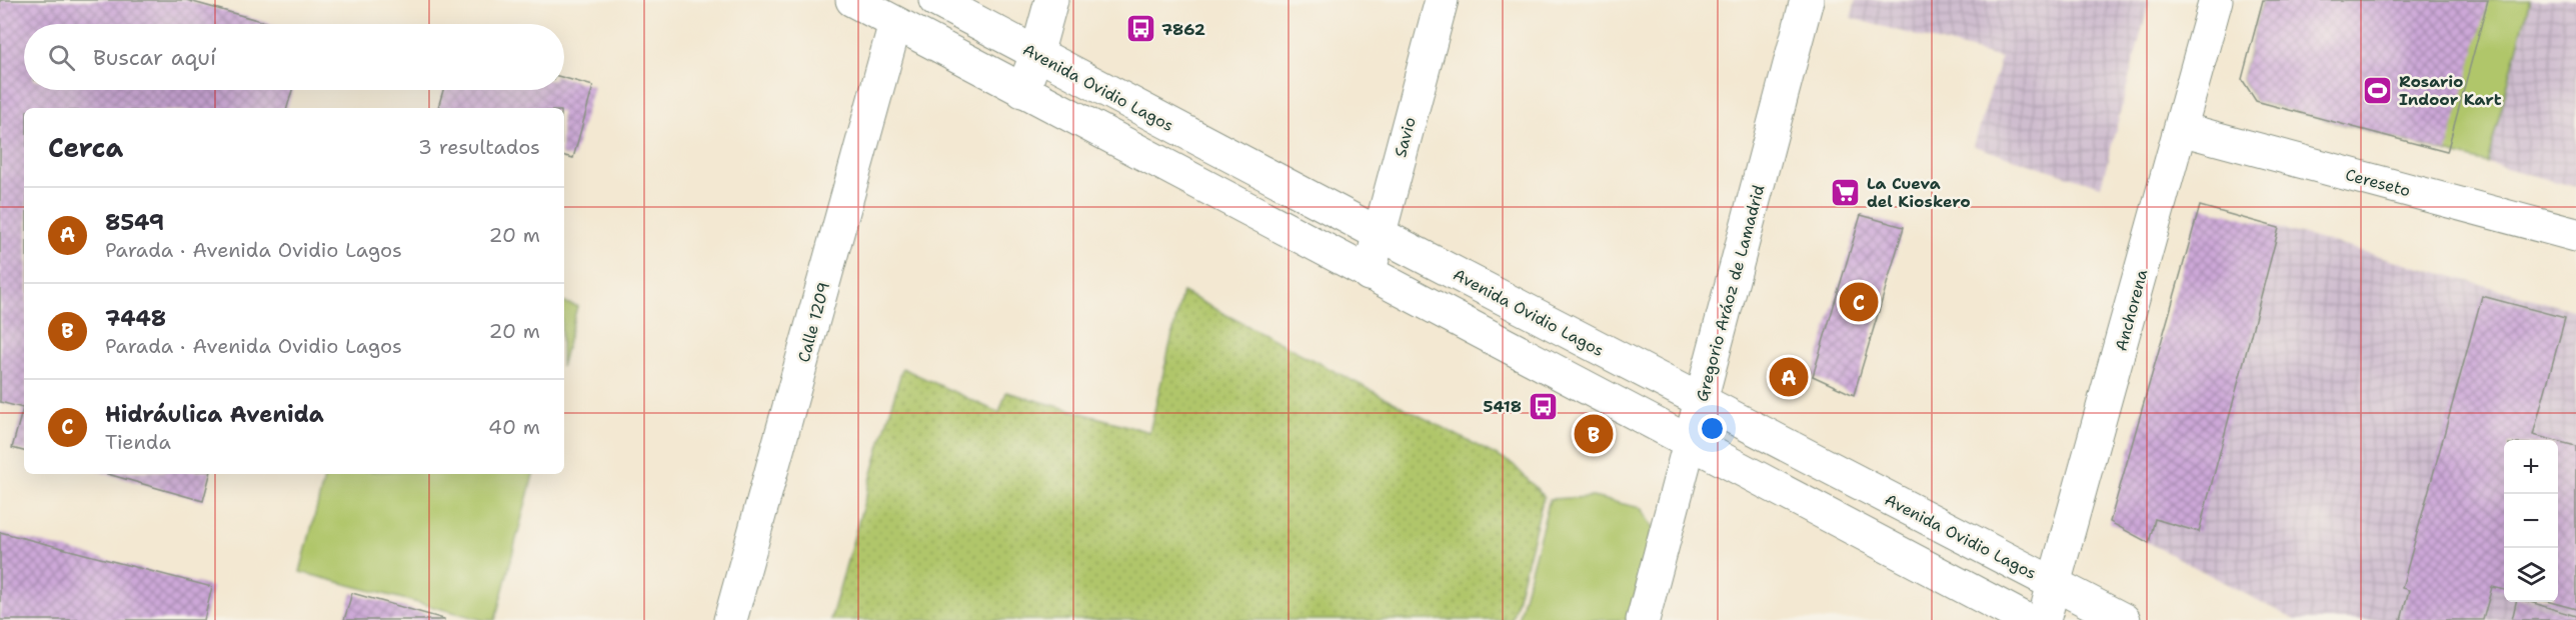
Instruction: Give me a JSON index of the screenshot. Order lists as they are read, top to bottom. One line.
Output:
{"streets":{"street":["Avenida Ovidio Lagos","Savio","Cereseto","Gregorio Aráoz de Lamadrid","Anchorena","Calle 1209"]},"crossings":[["Avenida Ovidio Lagos","Savio"],["Avenida Ovidio Lagos","Gregorio Aráoz de Lamadrid"],["Avenida Ovidio Lagos","Anchorena"],["Cereseto","Anchorena"]],"places":{"bus stop":["7862","5418"],"sports":["Rosario Indoor Kart"],"supermarket":["La Cueva del Kioskero"]},"page":{"search":"Buscar aquí","heading":["Cerca","3 resultados"],"list":[{"mark":"A","name":"8549","note":"Parada · Avenida Ovidio Lagos","value":"20 m"},{"mark":"B","name":"7448","note":"Parada · Avenida Ovidio Lagos","value":"20 m"},{"mark":"C","name":"Hidráulica Avenida","note":"Tienda","value":"40 m"}],"pins":["C","A","B"],"map_buttons":["+","−"]}}
